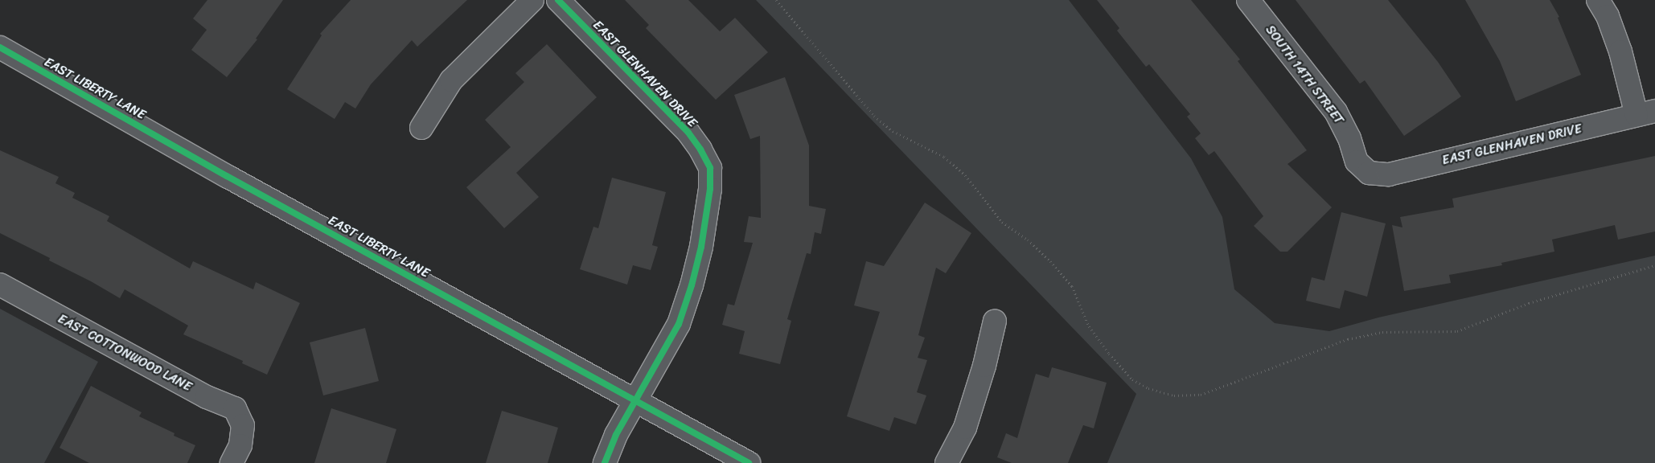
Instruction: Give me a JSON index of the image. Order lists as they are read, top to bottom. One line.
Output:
{"streets":{"street":["EAST GLENHAVEN DRIVE","SOUTH 14TH STREET","EAST LIBERTY LANE","EAST COTTONWOOD LANE"]},"crossings":[["EAST GLENHAVEN DRIVE","SOUTH 14TH STREET"],["EAST GLENHAVEN DRIVE","EAST LIBERTY LANE"]]}
